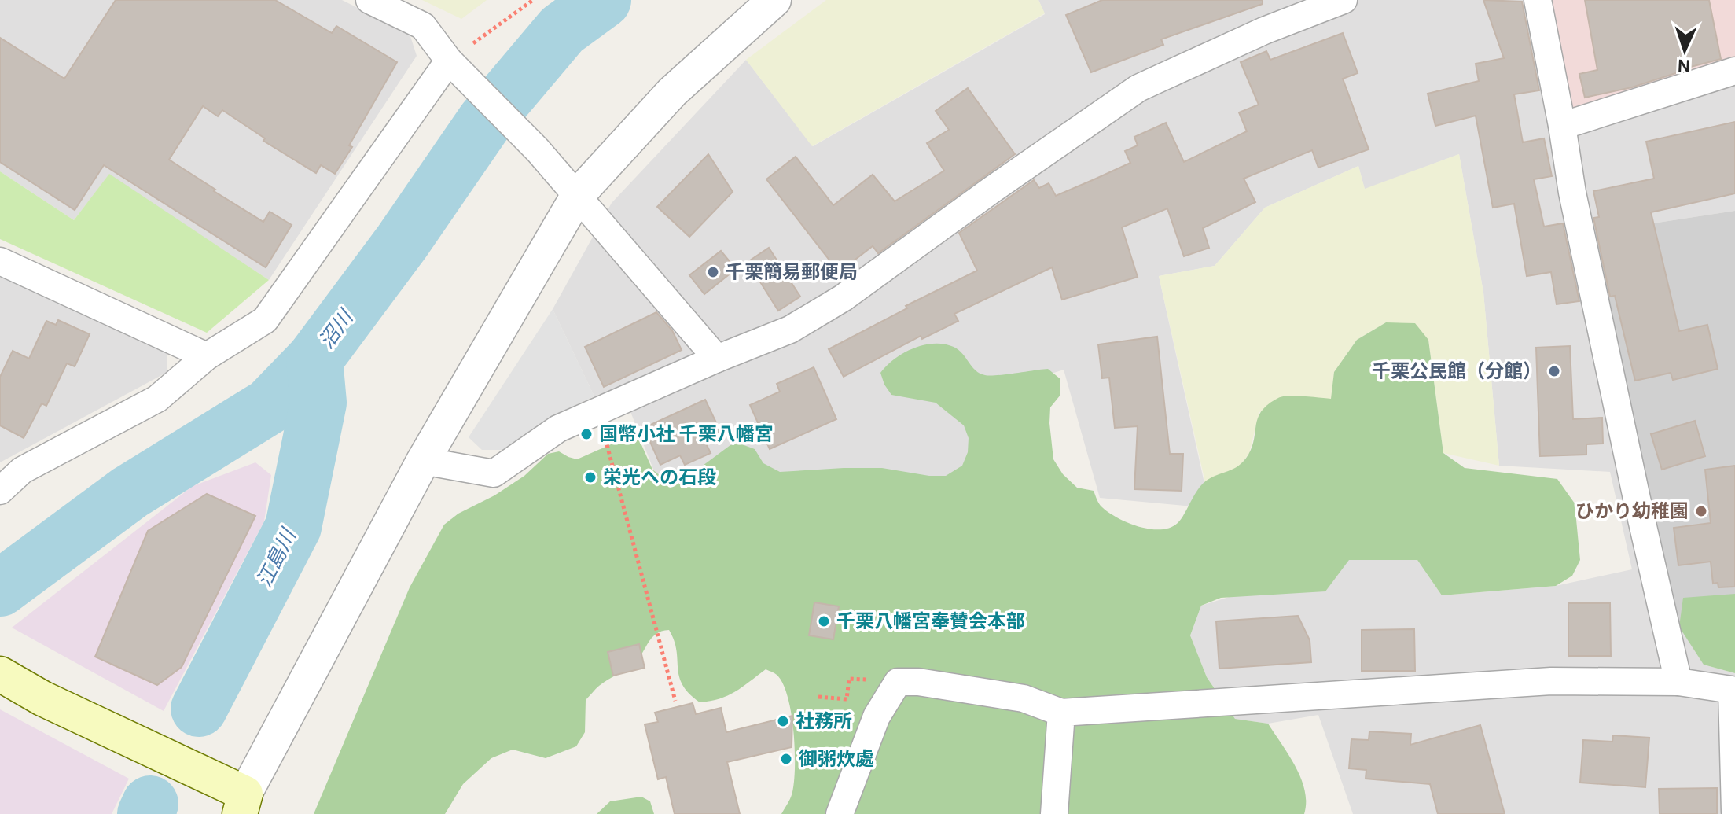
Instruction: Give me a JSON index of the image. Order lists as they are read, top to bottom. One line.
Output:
{"water":["沼川","江島川"],"places":["千栗簡易郵便局","千栗公民館（分館）","国幣小社 千栗八幡宮","栄光への石段","ひかり幼稚園","千栗八幡宮奉賛会本部","社務所","御粥炊處"],"north":"bottom"}
